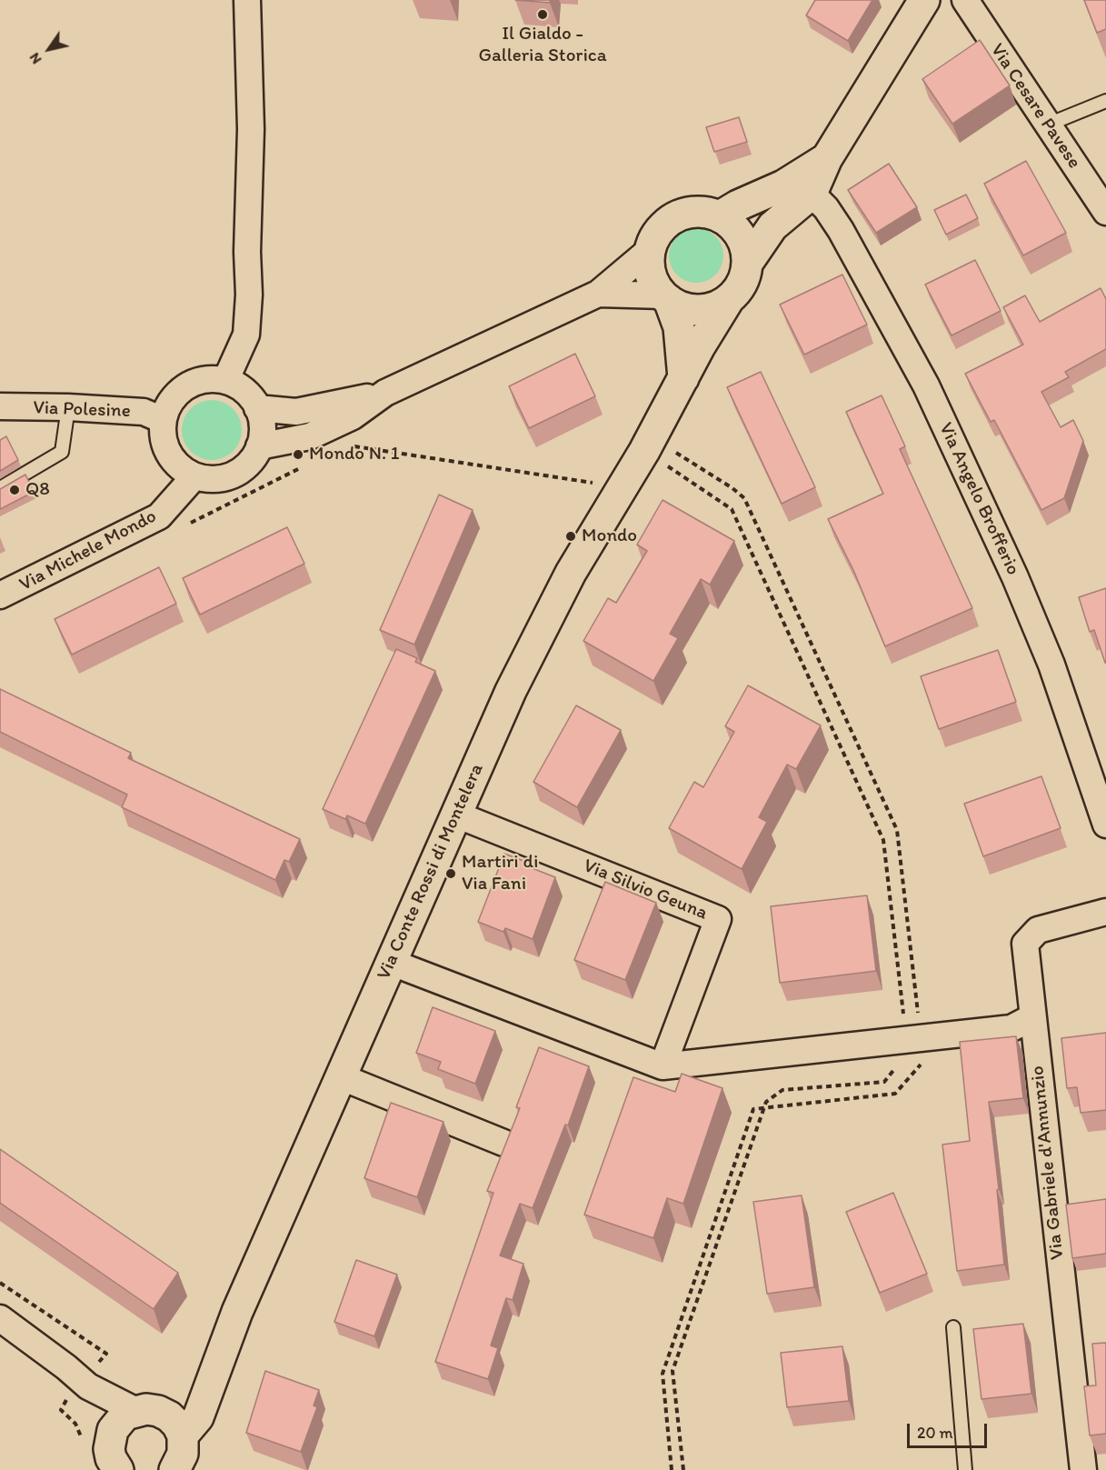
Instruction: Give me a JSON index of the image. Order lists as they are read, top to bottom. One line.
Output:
{"streets":{"street":["Via Cesare Pavese","Via Polesine","Via Angelo Brofferio","Via Michele Mondo","Via Conte Rossi di Montelera","Via Silvio Geuna","Via Gabriele d'Annunzio"]},"crossings":[["Via Polesine","Via Michele Mondo"],["Via Conte Rossi di Montelera","Via Silvio Geuna"]],"places":["Il Gialdo - Galleria Storica","Mondo N. 1","Q8","Mondo","Martiri di Via Fani"],"scale_bar":"20 m","north":"bottom left"}
